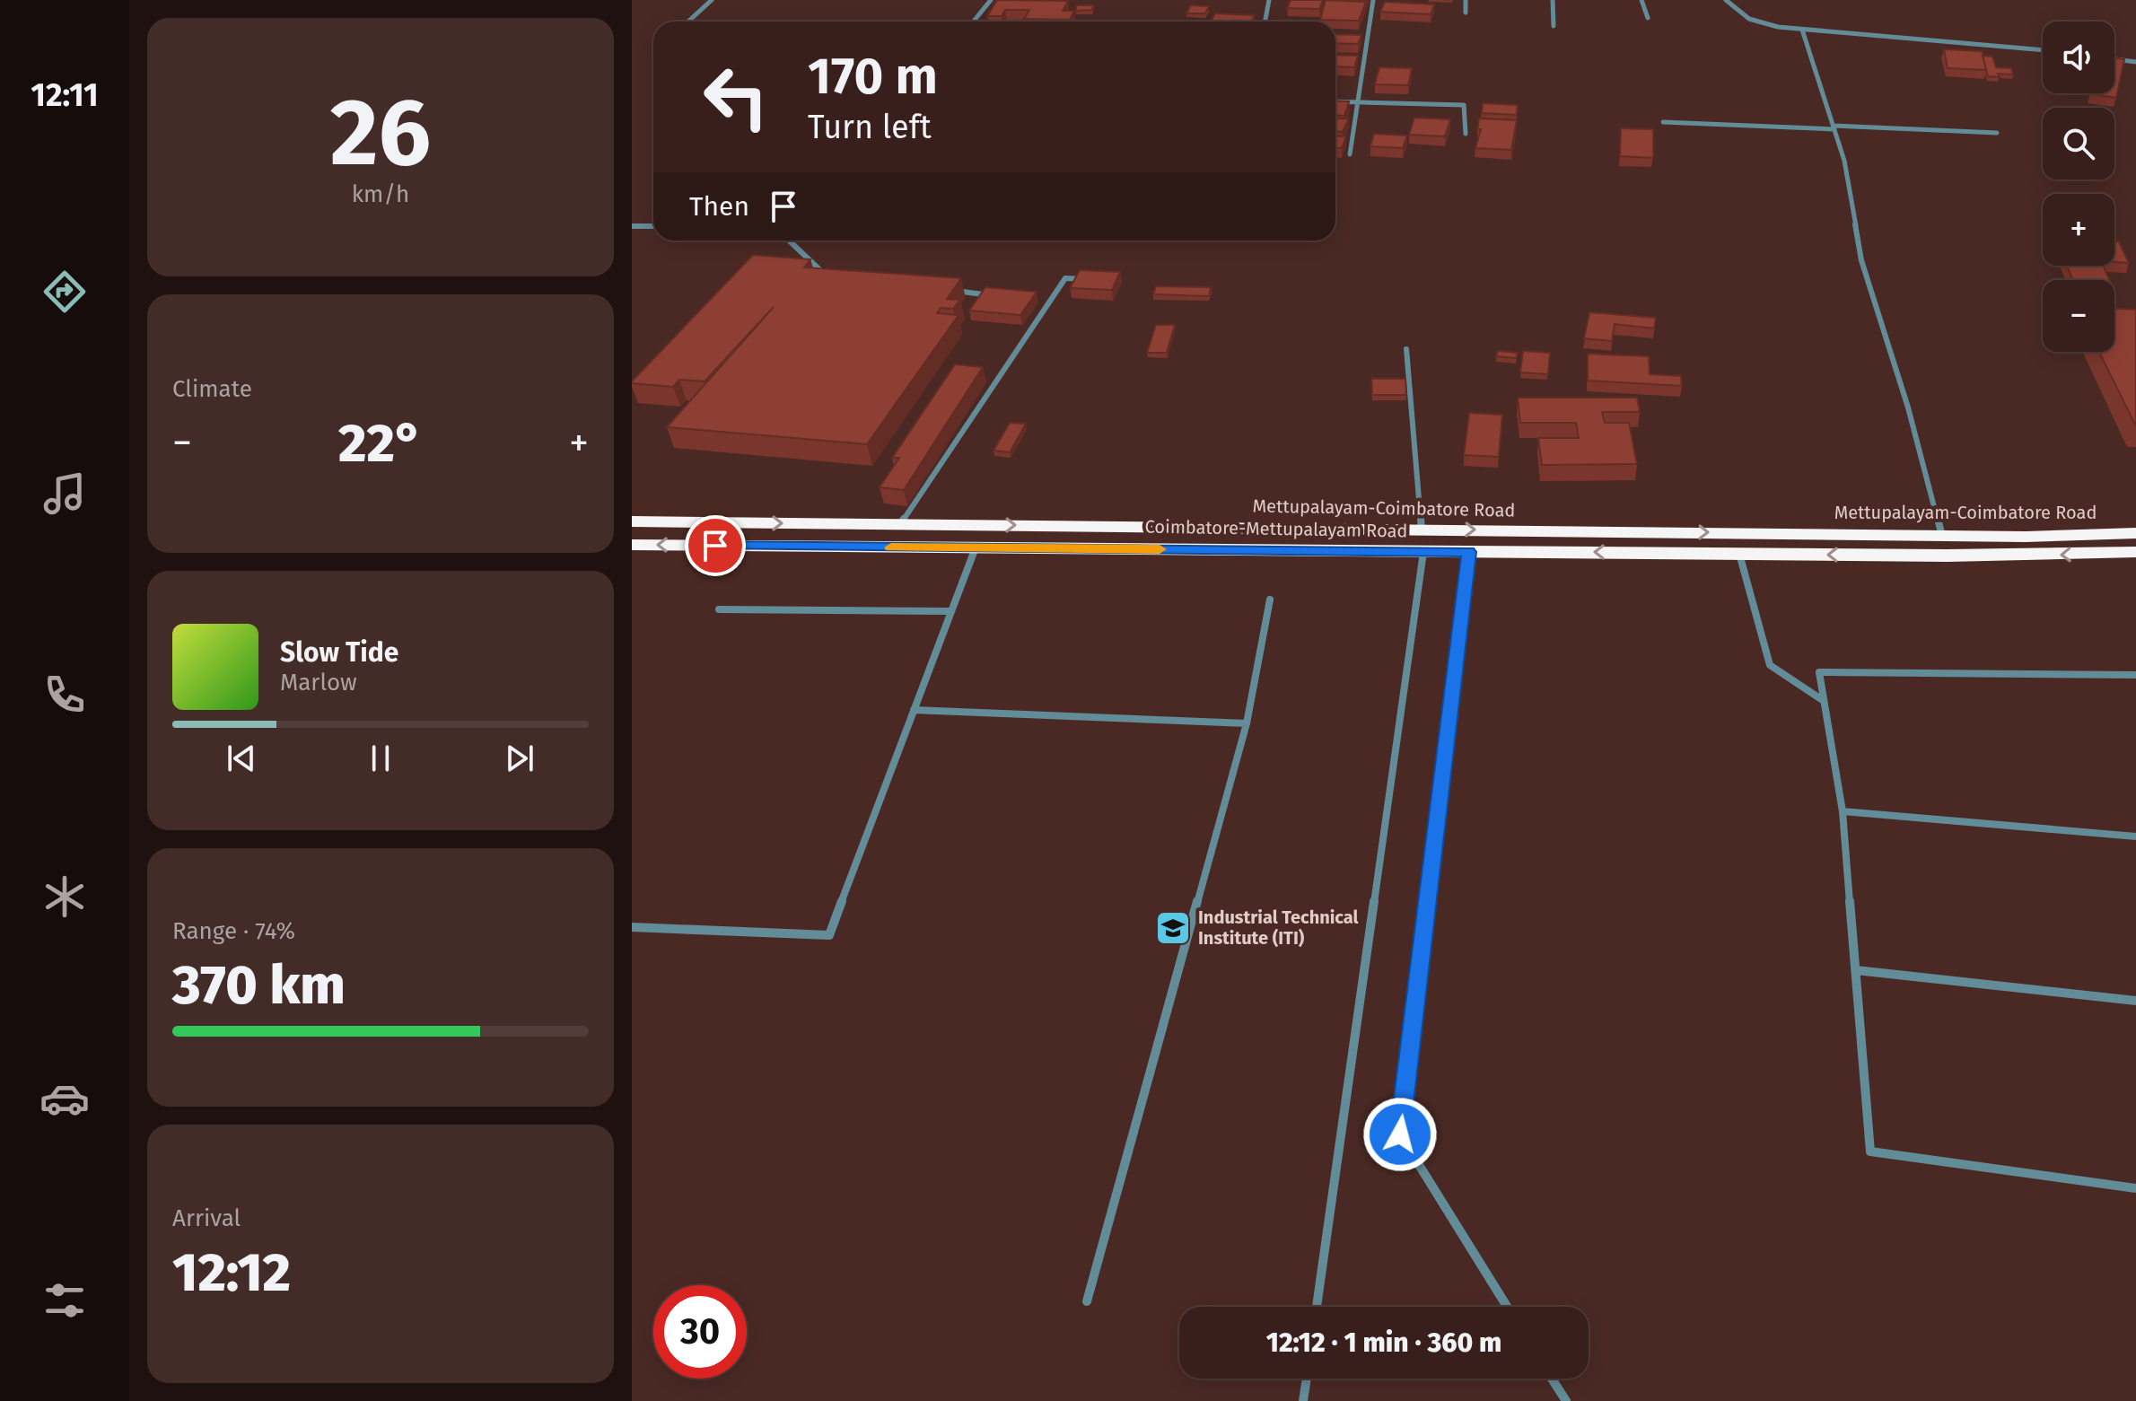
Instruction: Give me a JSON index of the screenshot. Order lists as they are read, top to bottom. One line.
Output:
{"streets":{"highway":["Mettupalayam-Coimbatore Road","Coimbatore-Mettupalayam Road"]},"one_way":["Mettupalayam-Coimbatore Road","Coimbatore-Mettupalayam Road"],"places":{"school or university":["Industrial Technical Institute (ITI)"]},"page":{"tabs":"12:11","tile":[["26","km/h"],"Climate",["Range · 74%","370 km"],["Arrival","12:12"]],"map_buttons":["+","−"],"turn":["170 m","Turn left"],"then":"Then","heat":["−","22°","+"],"song":["Slow Tide","Marlow"],"limit":"30","trip":"12:12 · 1 min · 360 m"}}
